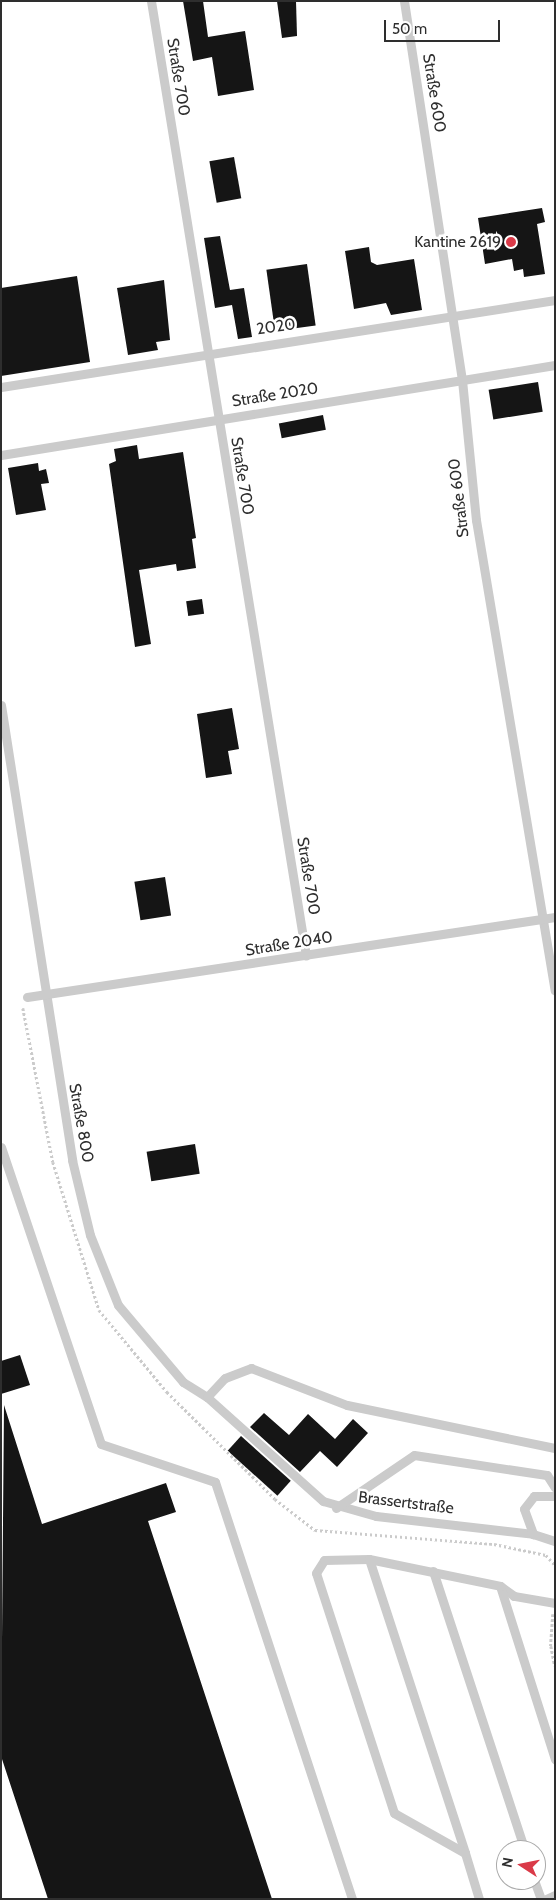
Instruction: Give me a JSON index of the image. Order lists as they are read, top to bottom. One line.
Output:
{"streets":{"lane":["Straße 700","Straße 600","2020","Straße 2020","Straße 2040","Straße 800","Brassertstraße"]},"crossings":[["Straße 700","2020"],["Straße 700","Straße 2020"],["Straße 700","Straße 2040"],["Straße 600","2020"],["Straße 600","Straße 2020"],["Straße 600","Straße 2040"],["Straße 2040","Straße 800"],["Straße 800","Brassertstraße"]],"places":["Kantine 2619"],"scale_bar":"50 m","north":"left"}
